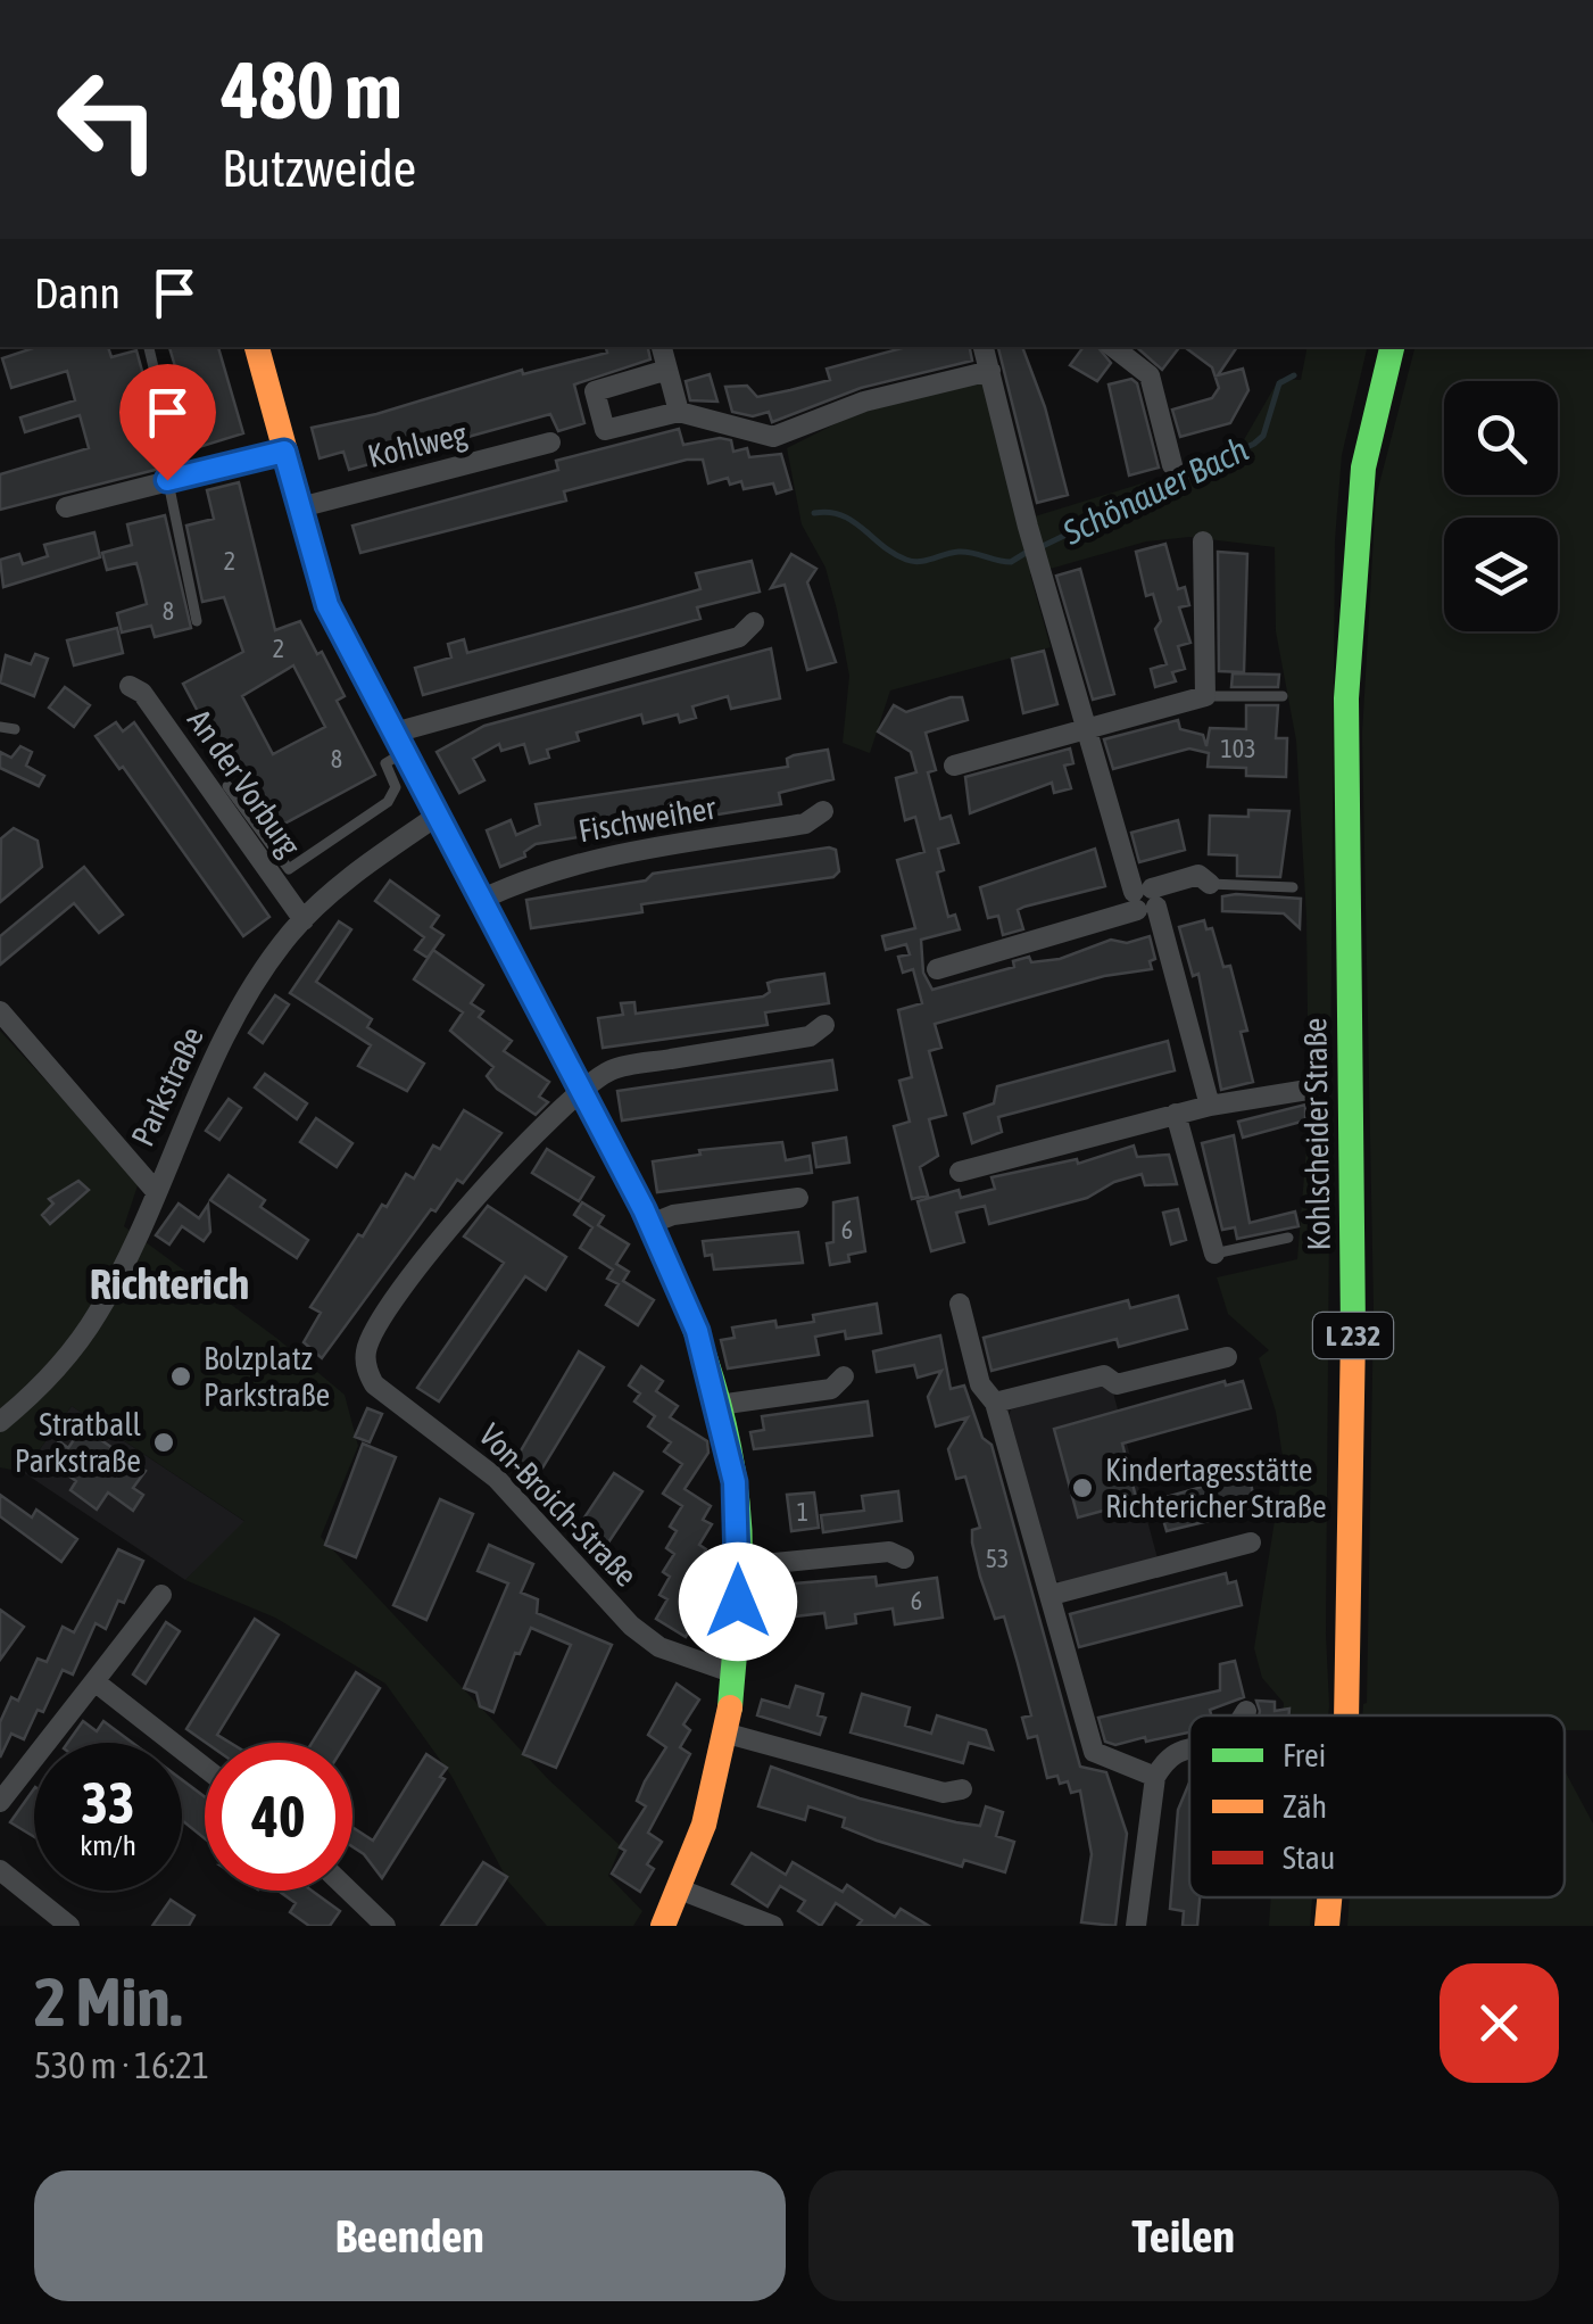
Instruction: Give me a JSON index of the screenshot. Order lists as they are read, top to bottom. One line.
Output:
{"streets":{"street":["Kohlweg","An der Vorburg","Fischweiher","Parkstraße","Kohlscheider Straße","L 232","Von-Broich-Straße"]},"crossings":[["An der Vorburg","Parkstraße"]],"districts":["Richterich"],"water":["Schönauer Bach"],"places":["Bolzplatz Parkstraße","Stratball Parkstraße","Kindertagesstätte Richtericher Straße"],"house_numbers":["2","8","2","103","8","6","1","53","6"],"legend":["Frei","Zäh","Stau"],"page":{"turn":["480 m","Butzweide"],"then":"Dann","speed":"33 km/h","limit":"40","heading":["2 Min.","530 m · 16:21"],"buttons":["Beenden","Teilen"]}}
